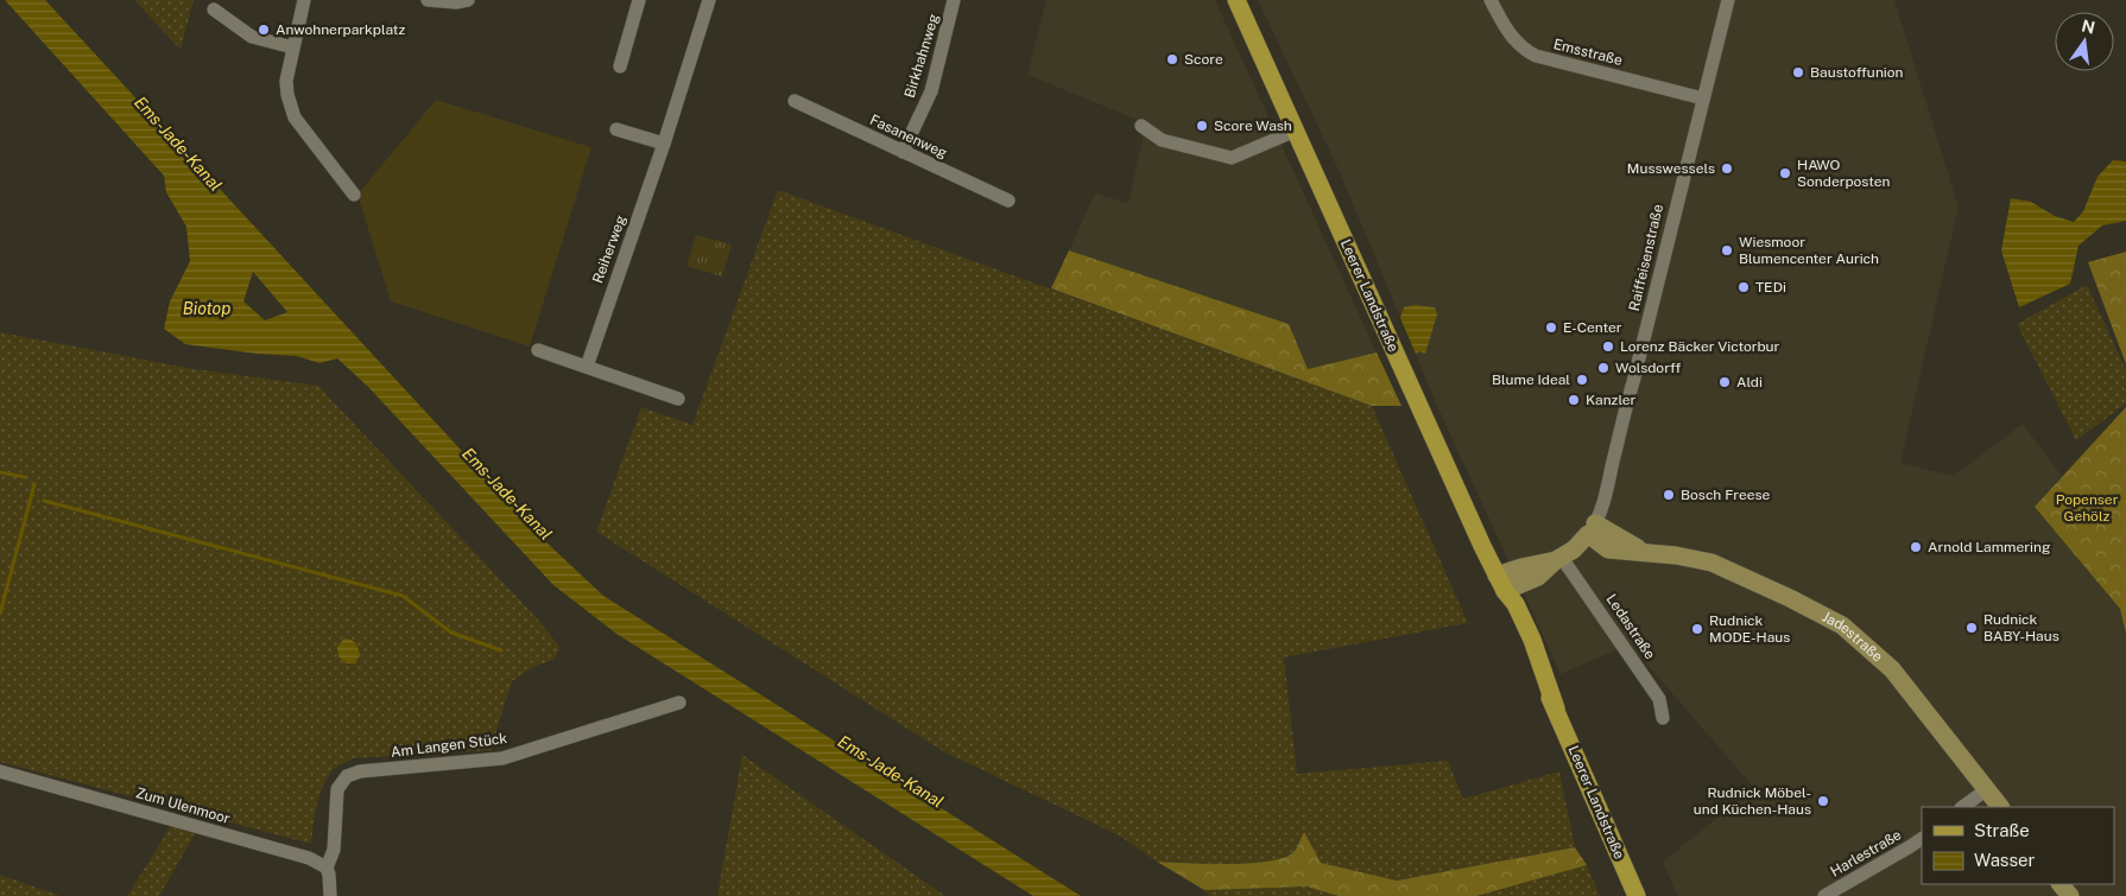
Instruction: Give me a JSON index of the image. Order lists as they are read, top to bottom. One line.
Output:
{"streets":{"main road":["Leerer Landstraße"],"street":["Emsstraße","Birkhahnweg","Fasanenweg","Reiherweg","Raiffeisenstraße","Ledastraße","Jadestraße","Am Langen Stück","Zum Ulenmoor","Harlestraße"]},"crossings":[["Emsstraße","Raiffeisenstraße"],["Birkhahnweg","Fasanenweg"],["Raiffeisenstraße","Jadestraße"],["Am Langen Stück","Zum Ulenmoor"]],"water":["Ems-Jade-Kanal","Biotop"],"parks":["Popenser Gehölz"],"places":["Anwohnerparkplatz","Score","Baustoffunion","Score Wash","Musswessels","HAWO Sonderposten","Wiesmoor Blumencenter Aurich","TEDi","E-Center","Lorenz Bäcker Victorbur","Wolsdorff","Blume Ideal","Aldi","Kanzler","Bosch Freese","Arnold Lammering","Rudnick BABY-Haus","Rudnick MODE-Haus","Rudnick Möbel- und Küchen-Haus"],"legend":["Straße","Wasser"],"north":"top"}
